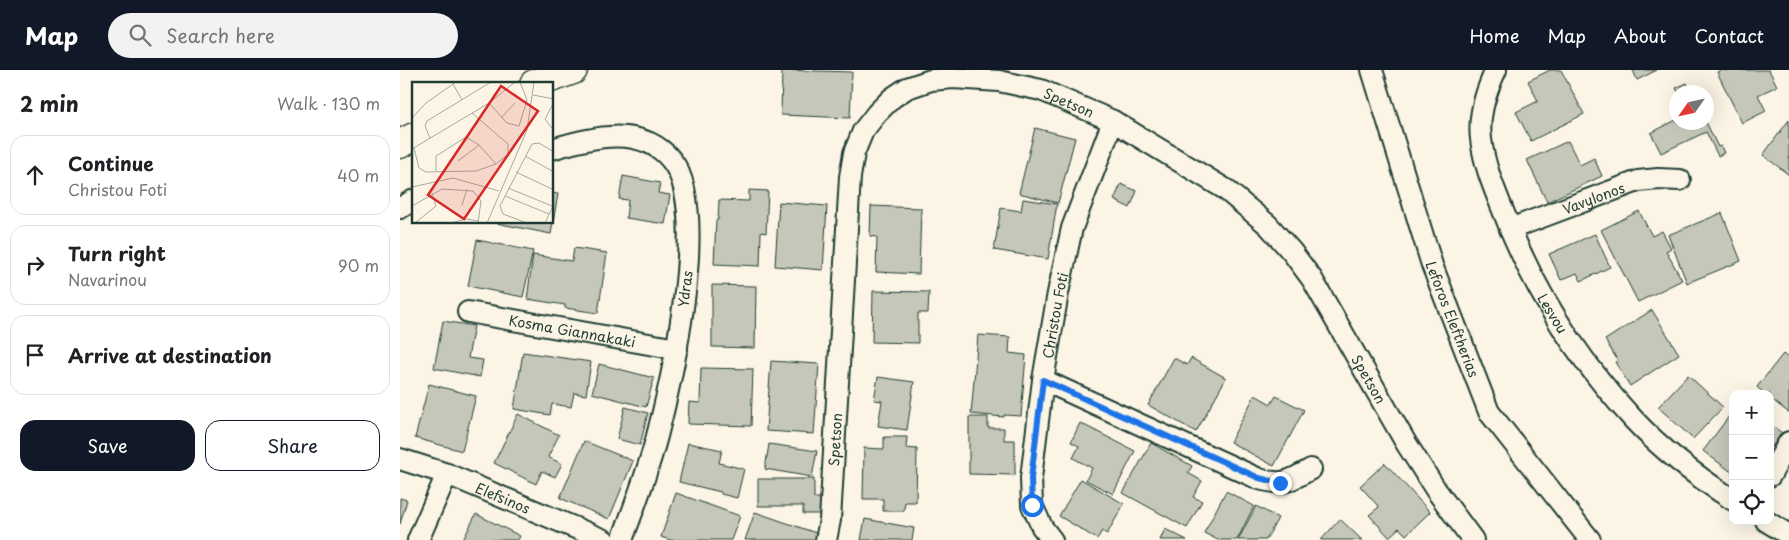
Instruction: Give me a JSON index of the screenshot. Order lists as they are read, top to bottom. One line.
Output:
{"streets":{"street":["Spetson","Vavylonos","Ydras","Lesvou","Christou Foti","Leforos Eleftherias","Kosma Giannakaki","Elefsinos"]},"crossings":[["Spetson","Christou Foti"],["Vavylonos","Lesvou"],["Ydras","Kosma Giannakaki"]],"north":"bottom left","page":{"header":"Map","search":"Search here","nav":["Home","Map","About","Contact"],"heading":["2 min","Walk · 130 m"],"list":[["Continue","Christou Foti","40 m"],["Turn right","Navarinou","90 m"],"Arrive at destination"],"map_buttons":["+","−"],"buttons":["Save","Share"]}}
